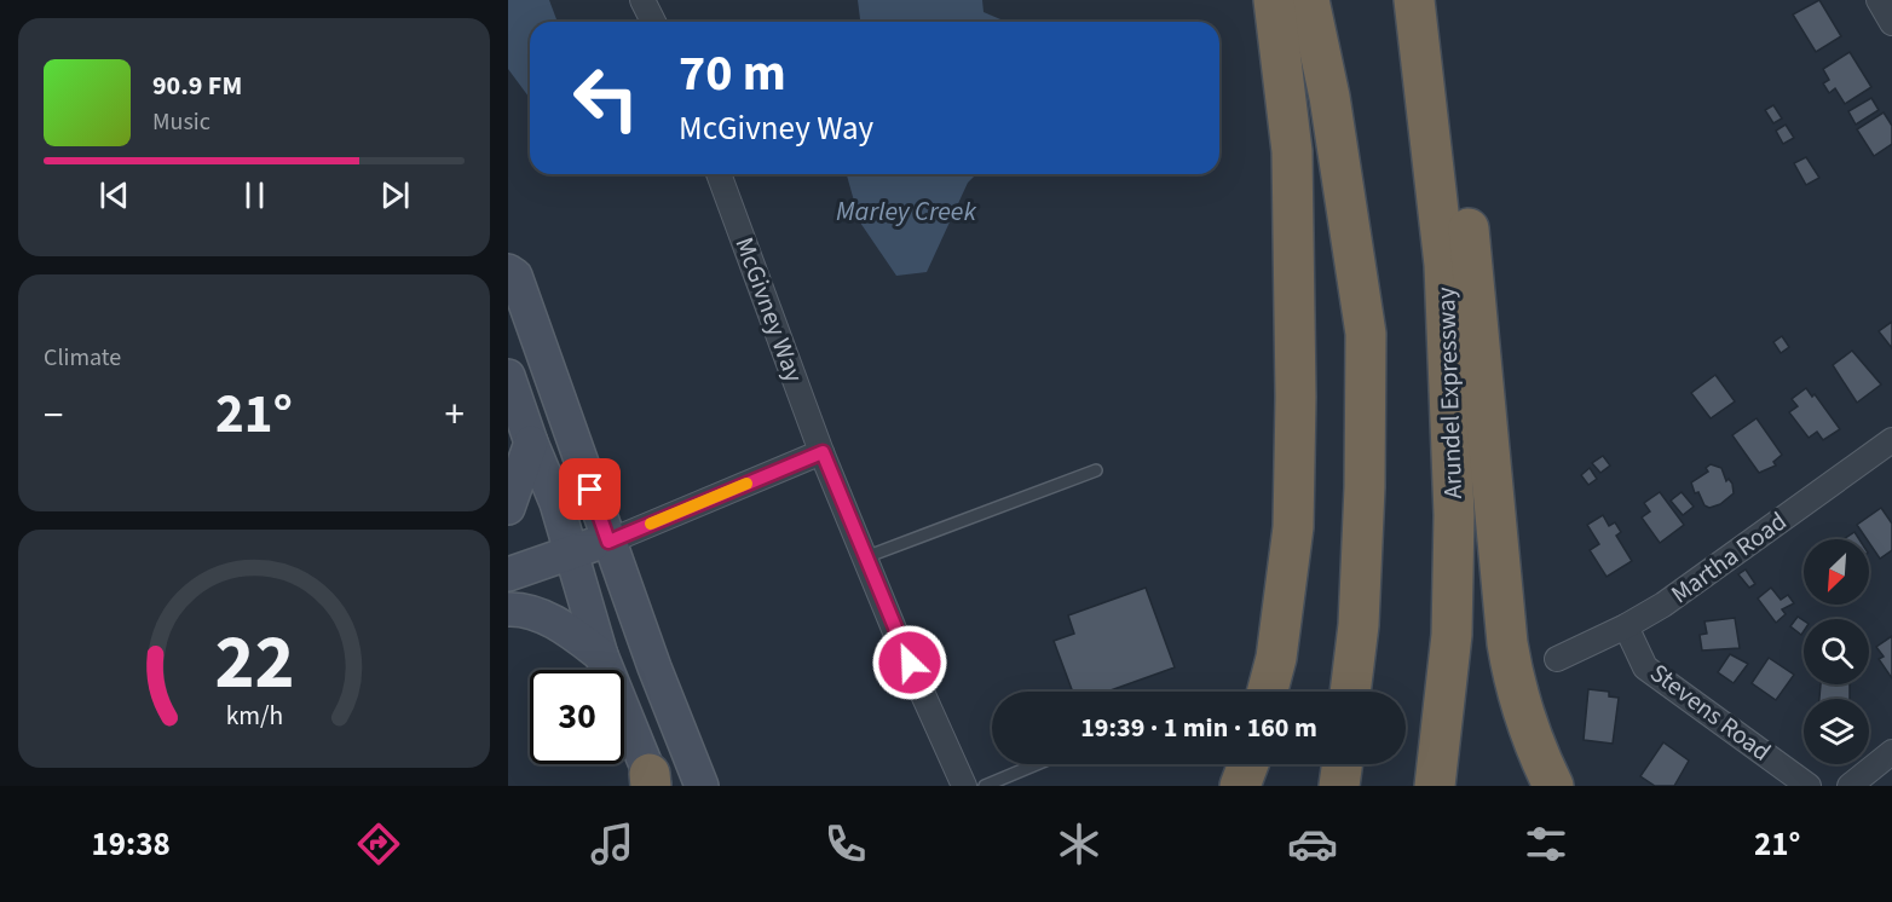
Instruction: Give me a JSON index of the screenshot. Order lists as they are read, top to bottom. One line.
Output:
{"streets":{"highway":["Arundel Expressway"],"street":["McGivney Way","Martha Road","Stevens Road"]},"crossings":[["Martha Road","Stevens Road"]],"water":["Marley Creek"],"north":"bottom left","page":{"turn":["70 m","McGivney Way"],"song":["90.9 FM","Music"],"tile":"Climate","heat":["−","21°","+"],"limit":"30","trip":"19:39 · 1 min · 160 m","tabs":["19:38","21°"],"gauge":["22","km/h"]}}
